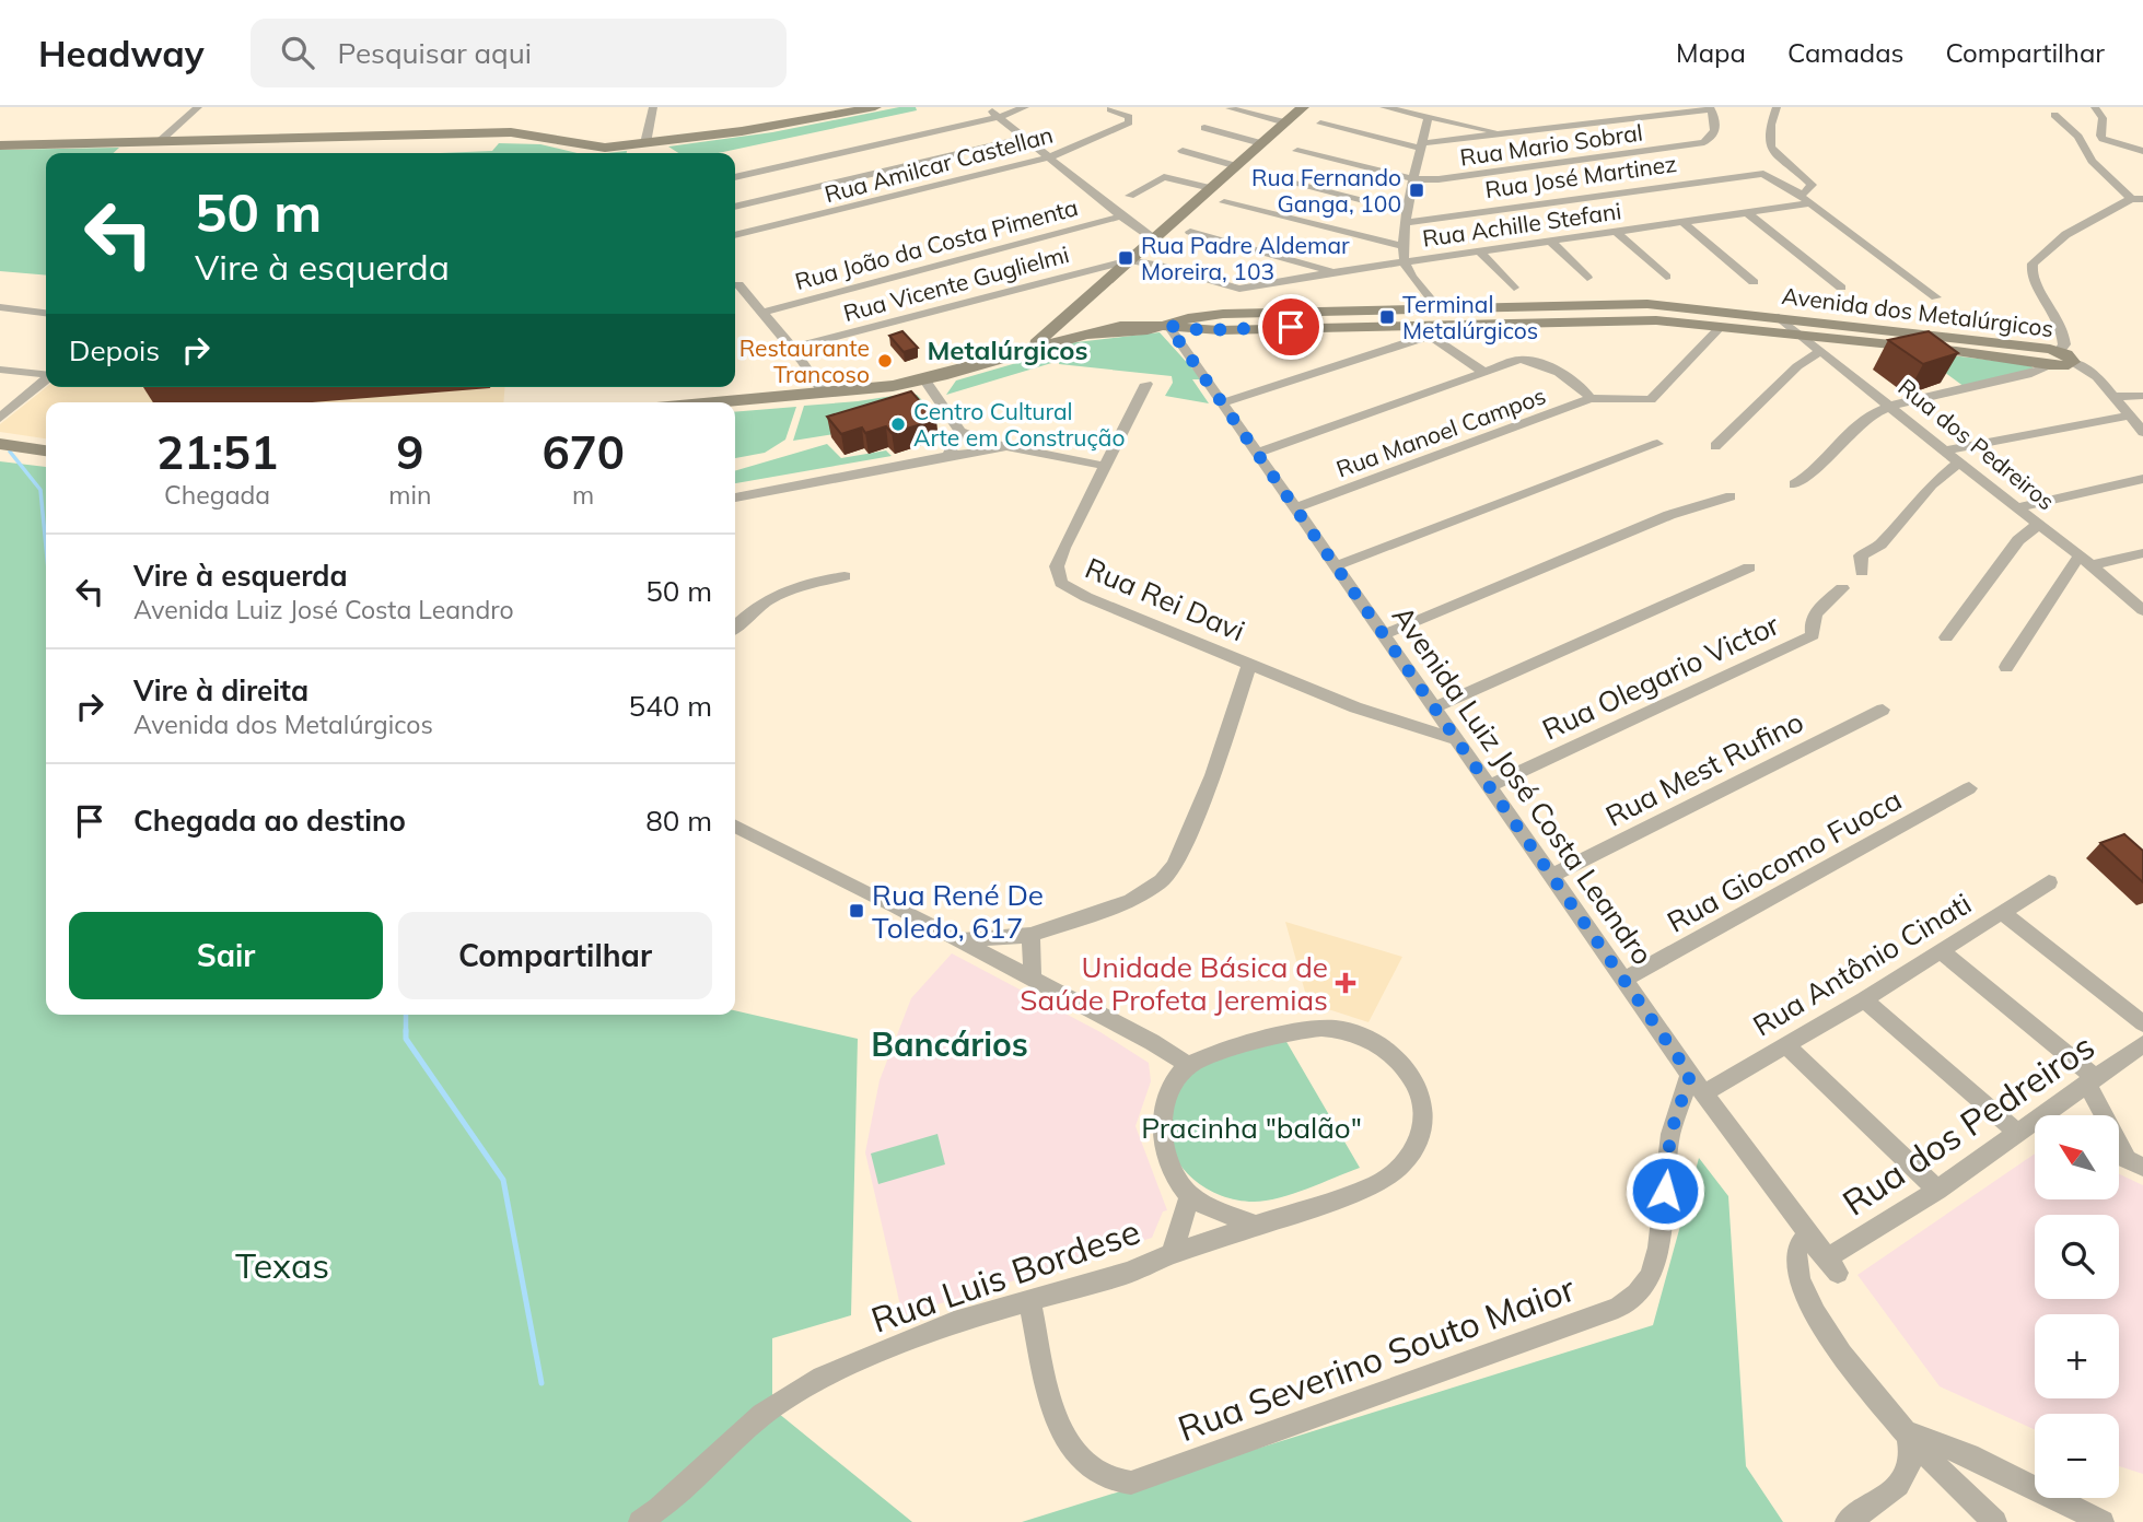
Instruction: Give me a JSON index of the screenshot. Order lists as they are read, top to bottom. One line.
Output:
{"streets":{"main road":["Avenida dos Metalúrgicos"],"street":["Rua Mario Sobral","Rua Amilcar Castellan","Rua José Martinez","Rua Achille Stefani","Rua João da Costa Pimenta","Rua Vicente Guglielmi","Rua Manoel Campos","Rua dos Pedreiros","Rua Rei Davi","Rua Olegario Victor","Rua Mest Rufino","Avenida Luiz José Costa Leandro","Rua Giocomo Fuoca","Rua Antônio Cinati","Rua Luis Bordese","Rua Severino Souto Maior"]},"crossings":[["Avenida dos Metalúrgicos","Rua dos Pedreiros"],["Avenida dos Metalúrgicos","Avenida Luiz José Costa Leandro"],["Rua Manoel Campos","Avenida Luiz José Costa Leandro"],["Rua dos Pedreiros","Avenida Luiz José Costa Leandro"],["Rua Rei Davi","Avenida Luiz José Costa Leandro"],["Rua Olegario Victor","Avenida Luiz José Costa Leandro"],["Rua Mest Rufino","Avenida Luiz José Costa Leandro"],["Avenida Luiz José Costa Leandro","Rua Giocomo Fuoca"],["Avenida Luiz José Costa Leandro","Rua Antônio Cinati"],["Avenida Luiz José Costa Leandro","Rua Severino Souto Maior"],["Rua Antônio Cinati","Rua Severino Souto Maior"],["Rua Luis Bordese","Rua Severino Souto Maior"]],"districts":["Metalúrgicos","Bancários"],"parks":["Pracinha \"balão\"","Texas"],"places":{"transit":["Rua Fernando Ganga, 100","Rua Padre Aldemar Moreira, 103","Terminal Metalúrgicos","Rua René De Toledo, 617"],"other":["Restaurante Trancoso","Centro Cultural Arte em Construção"],"health":["Unidade Básica de Saúde Profeta Jeremias"]},"north":"top left","page":{"header":"Headway","search":"Pesquisar aqui","nav":["Mapa","Camadas","Compartilhar"],"turn":["50 m","Vire à esquerda"],"then":"Depois","eta":["21:51","Chegada","9","min","670","m"],"list":[{"name":"Vire à esquerda","note":"Avenida Luiz José Costa Leandro","value":"50 m"},{"name":"Vire à direita","note":"Avenida dos Metalúrgicos","value":"540 m"},{"name":"Chegada ao destino","value":"80 m"}],"buttons":["Sair","Compartilhar"],"map_buttons":["+","−"]}}
